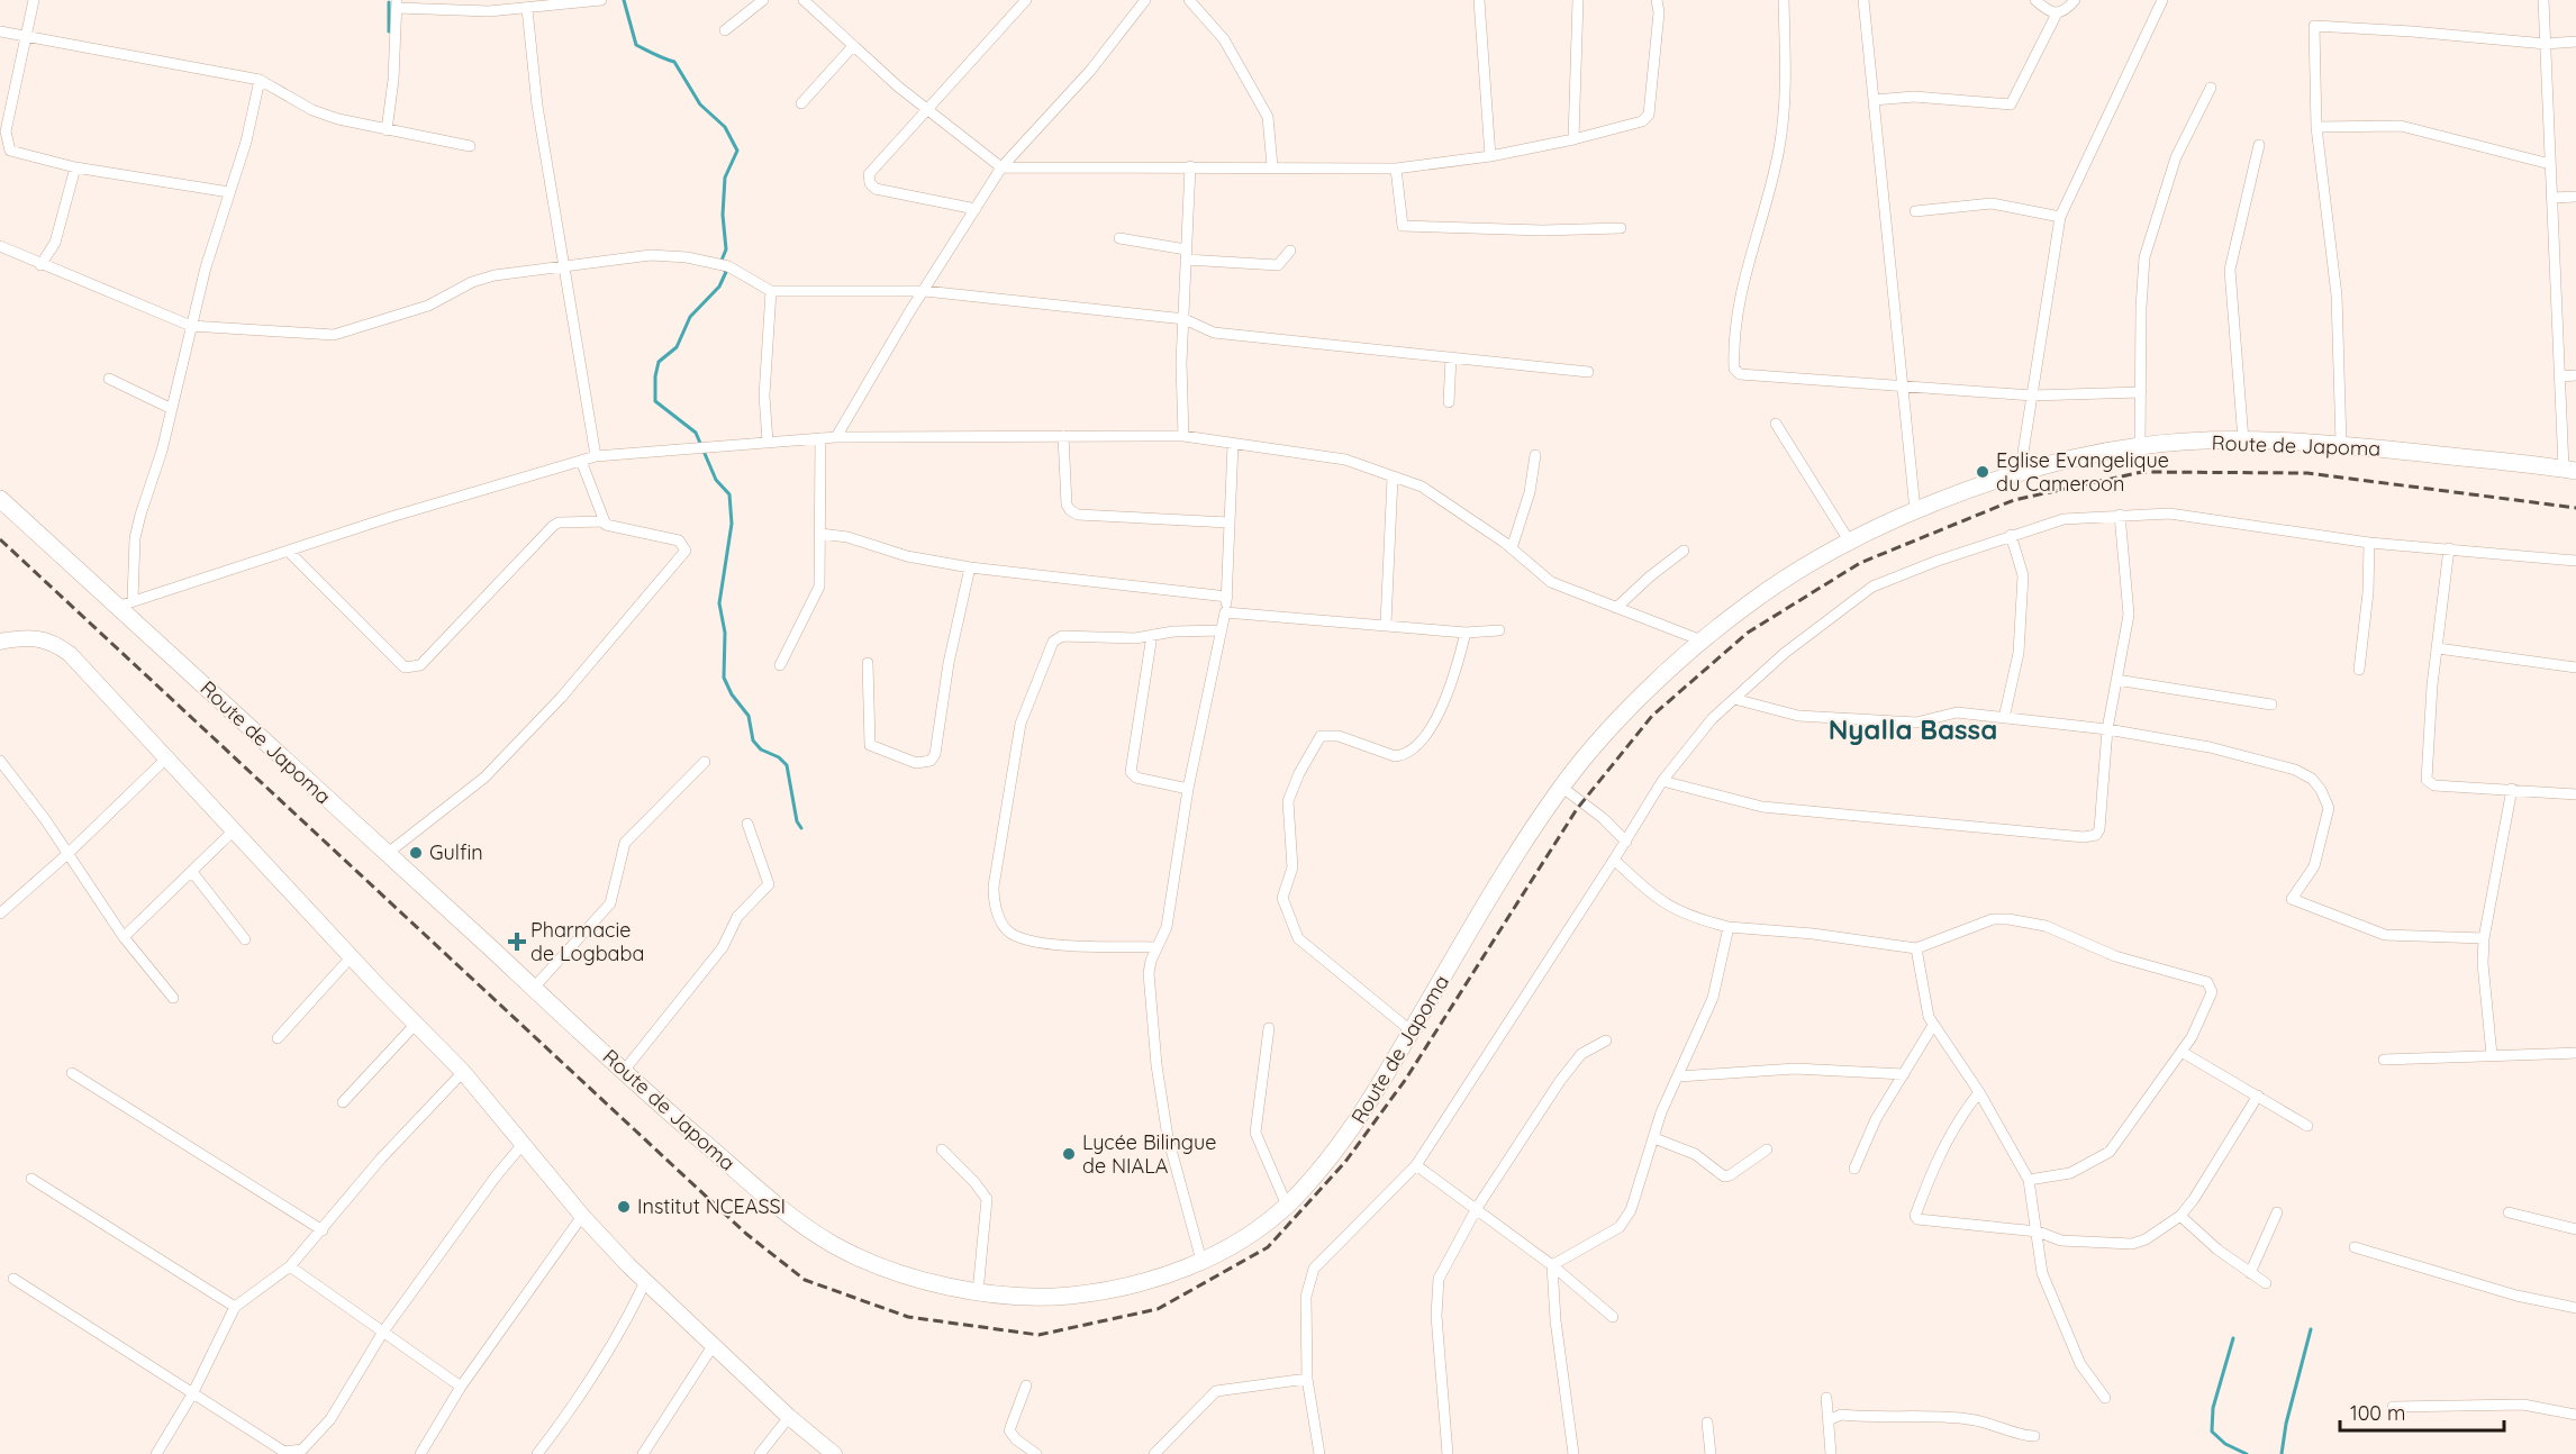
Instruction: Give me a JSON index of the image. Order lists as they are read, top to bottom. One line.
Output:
{"streets":{"main road":["Route de Japoma"]},"districts":["Nyalla Bassa"],"places":{"other":["Eglise Evangelique du Cameroon","Gulfin","Lycée Bilingue de NIALA","Institut NCEASSI"],"health":["Pharmacie de Logbaba"]},"scale_bar":"100 m"}
